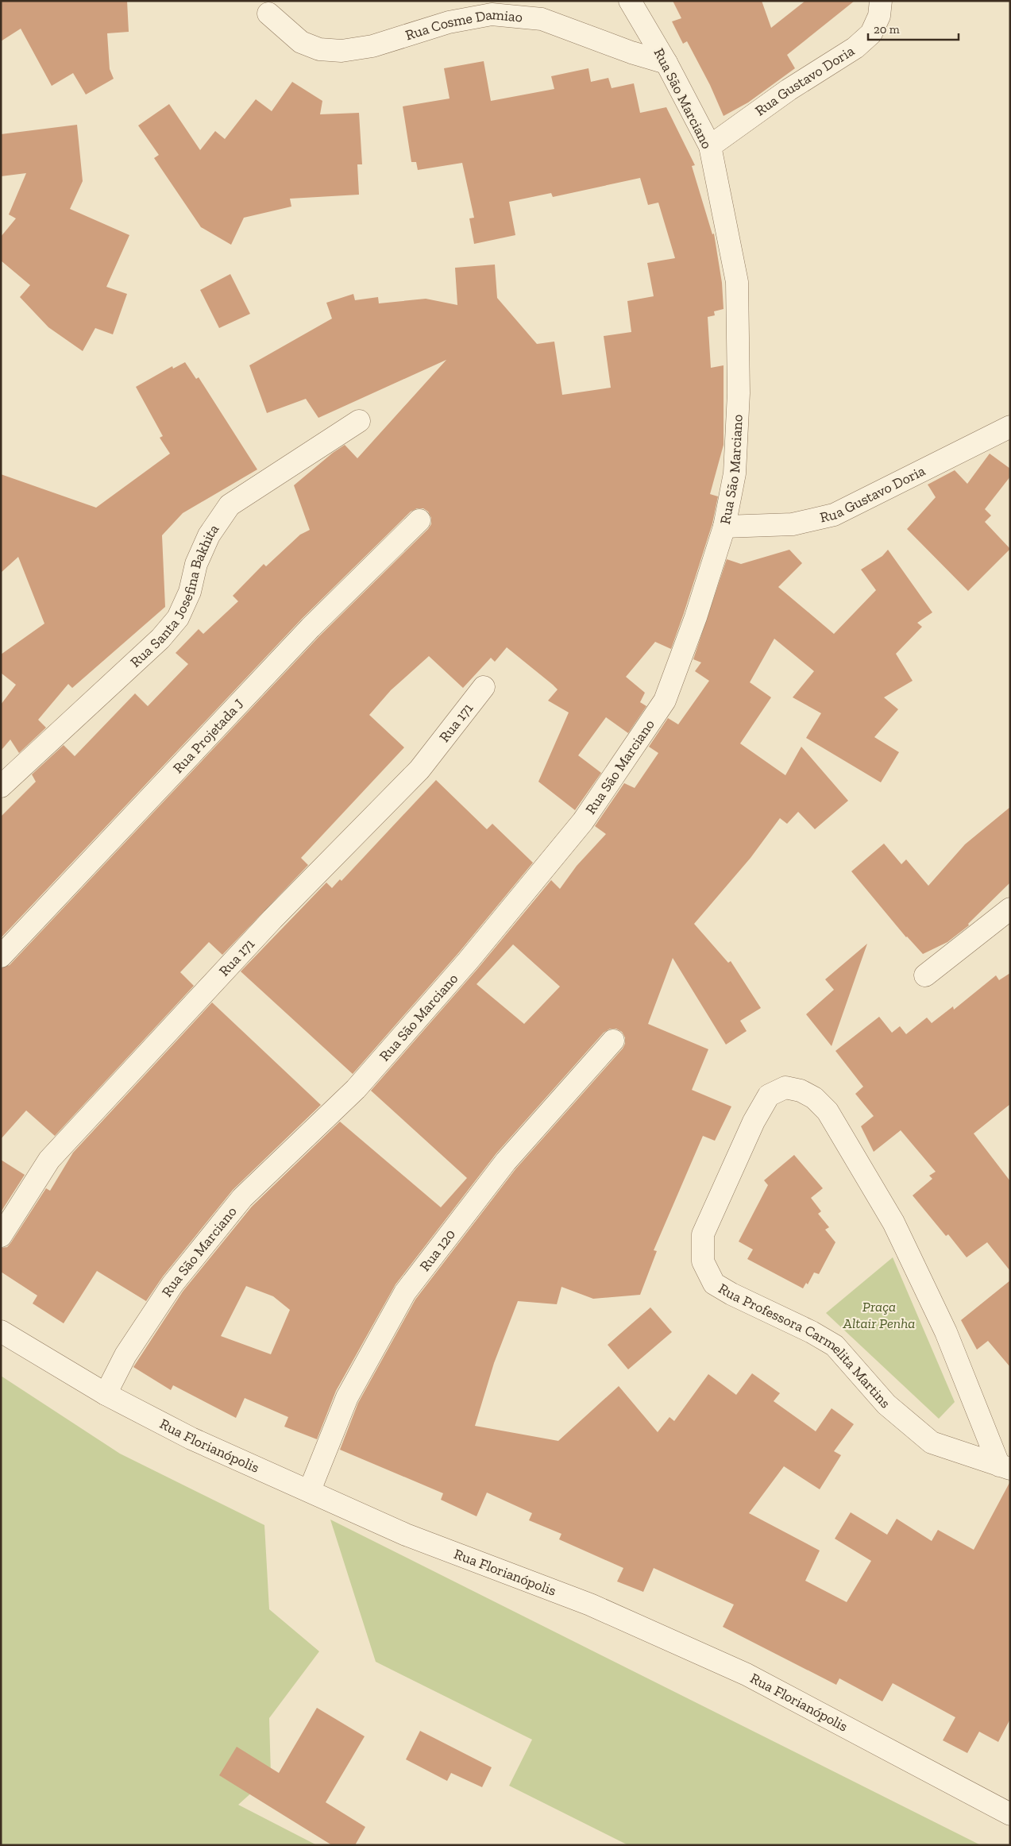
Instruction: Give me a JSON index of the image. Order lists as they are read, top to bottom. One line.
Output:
{"streets":{"street":["Rua Cosme Damiao","Rua Gustavo Doria","Rua São Marciano","Rua Santa Josefina Bakhita","Rua 171","Rua Projetada J","Rua 120","Rua Professora Carmelita Martins","Rua Florianópolis"]},"crossings":[["Rua Cosme Damiao","Rua São Marciano"],["Rua Gustavo Doria","Rua São Marciano"],["Rua São Marciano","Rua Florianópolis"],["Rua 120","Rua Florianópolis"]],"parks":["Praça Altair Penha"],"scale_bar":"20 m"}
